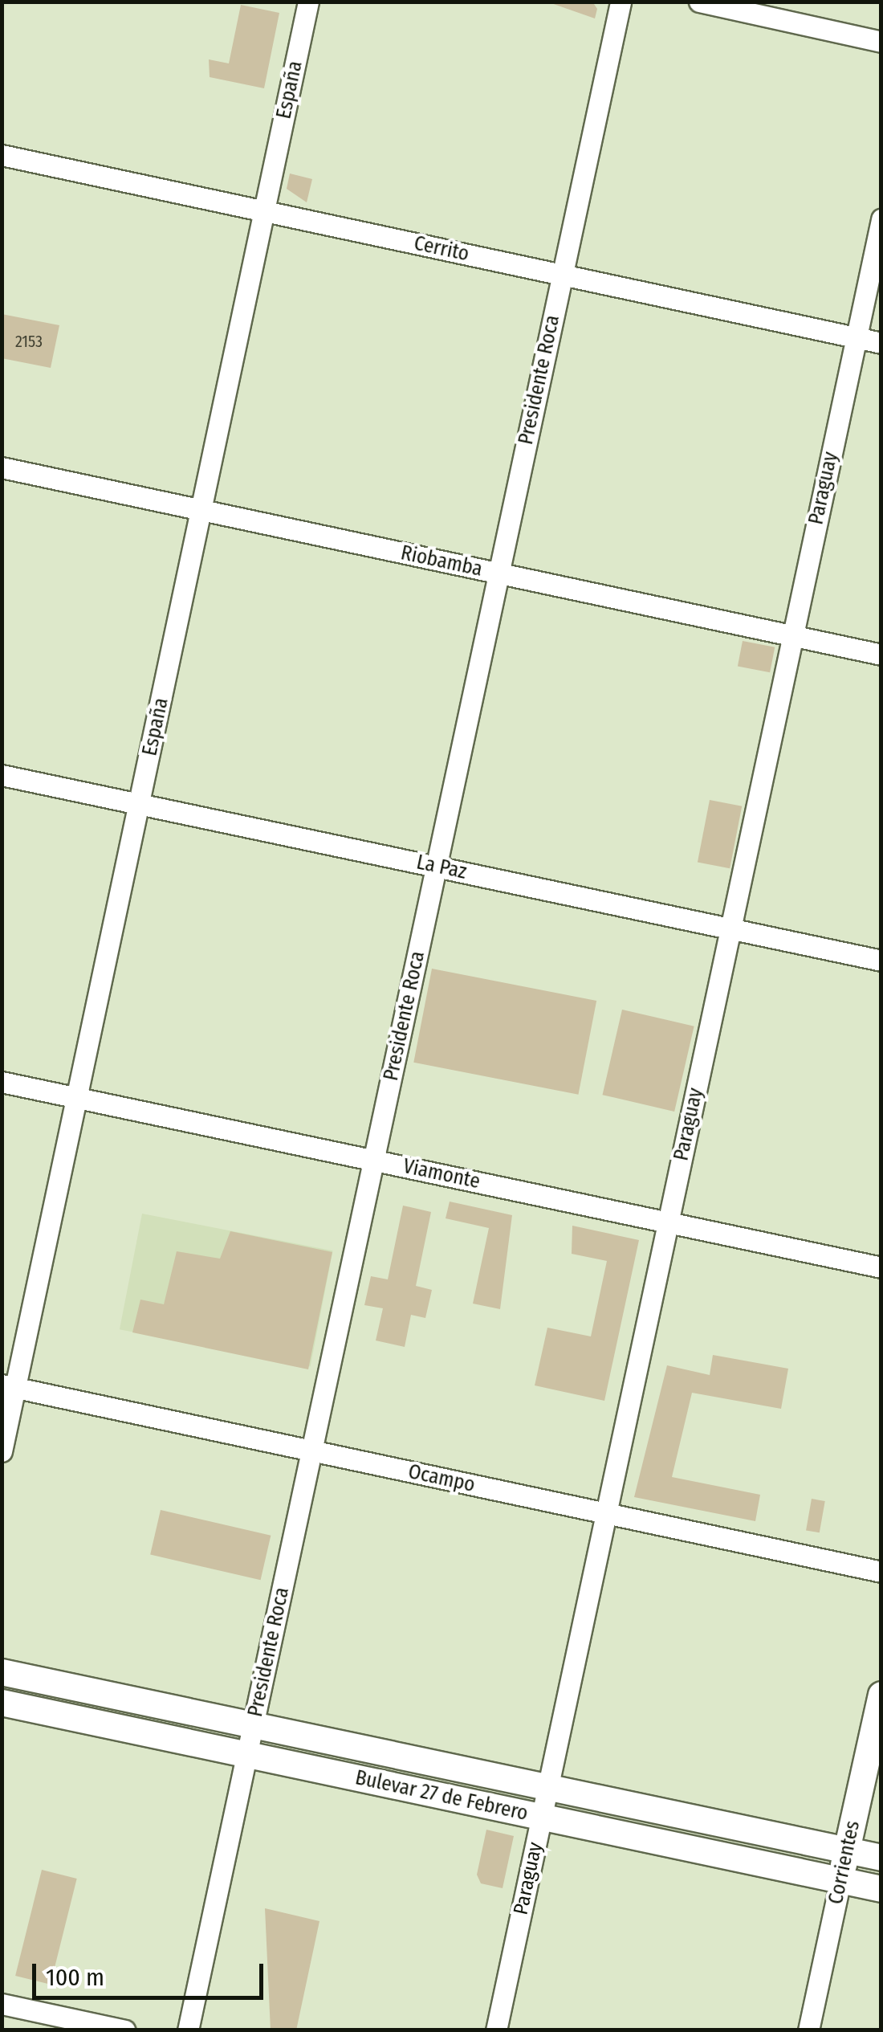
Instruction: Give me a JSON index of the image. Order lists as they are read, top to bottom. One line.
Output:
{"streets":{"main road":["Bulevar 27 de Febrero","Corrientes"],"street":["España","Cerrito","Presidente Roca","Paraguay","Riobamba","La Paz","Viamonte","Ocampo"]},"crossings":[["España","Cerrito"],["España","Riobamba"],["España","La Paz"],["España","Viamonte"],["España","Ocampo"],["Cerrito","Presidente Roca"],["Cerrito","Paraguay"],["Presidente Roca","Riobamba"],["Presidente Roca","La Paz"],["Presidente Roca","Viamonte"],["Presidente Roca","Ocampo"],["Presidente Roca","Bulevar 27 de Febrero"],["Paraguay","Riobamba"],["Paraguay","La Paz"],["Paraguay","Viamonte"],["Paraguay","Ocampo"],["Paraguay","Bulevar 27 de Febrero"],["Bulevar 27 de Febrero","Corrientes"]],"house_numbers":["2153"],"scale_bar":"100 m"}
